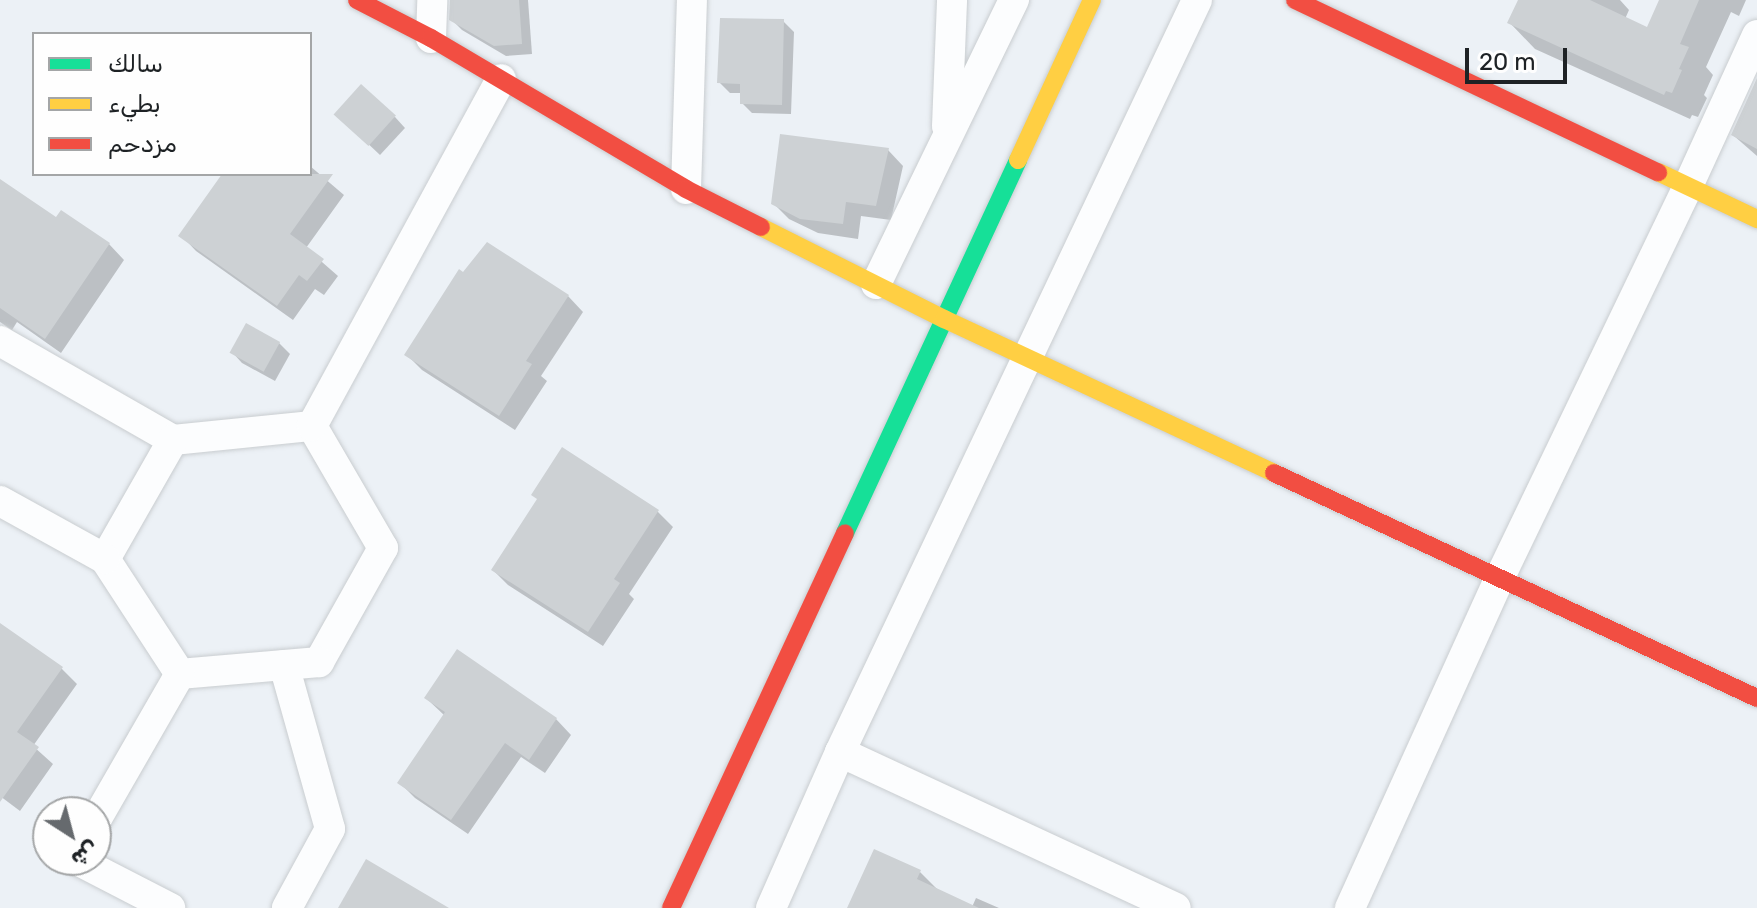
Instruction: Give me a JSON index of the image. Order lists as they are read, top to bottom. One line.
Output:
{"legend":["سالك","بطيء","مزدحم"],"scale_bar":"20 m","north":"bottom right"}
